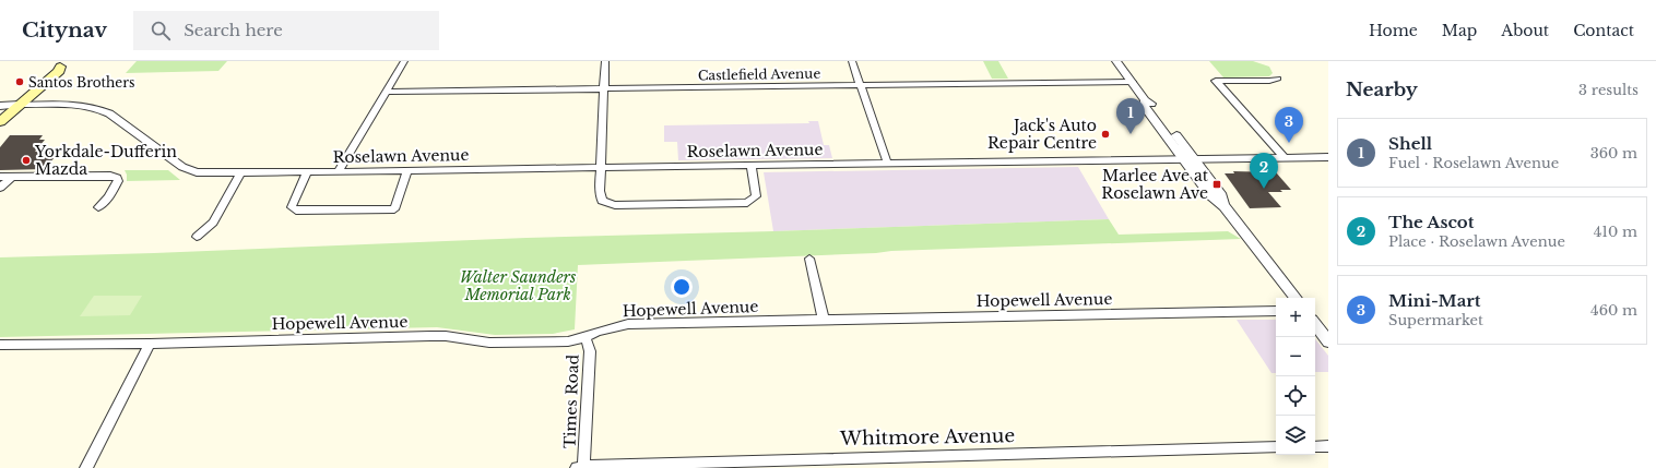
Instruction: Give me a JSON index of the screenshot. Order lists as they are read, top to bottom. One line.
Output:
{"streets":{"street":["Castlefield Avenue","Roselawn Avenue","Hopewell Avenue","Times Road","Whitmore Avenue"]},"crossings":[["Hopewell Avenue","Times Road"],["Times Road","Whitmore Avenue"]],"parks":["Walter Saunders Memorial Park"],"places":{"other":["Santos Brothers","Jack's Auto Repair Centre","Yorkdale-Dufferin Mazda"],"transit":["Marlee Ave at Roselawn Ave"]},"page":{"header":"Citynav","search":"Search here","nav":["Home","Map","About","Contact"],"heading":["Nearby","3 results"],"pins":["1","3","2"],"list":[{"mark":"1","name":"Shell","note":"Fuel · Roselawn Avenue","value":"360 m"},{"mark":"2","name":"The Ascot","note":"Place · Roselawn Avenue","value":"410 m"},{"mark":"3","name":"Mini-Mart","note":"Supermarket","value":"460 m"}],"map_buttons":["+","−"]}}
